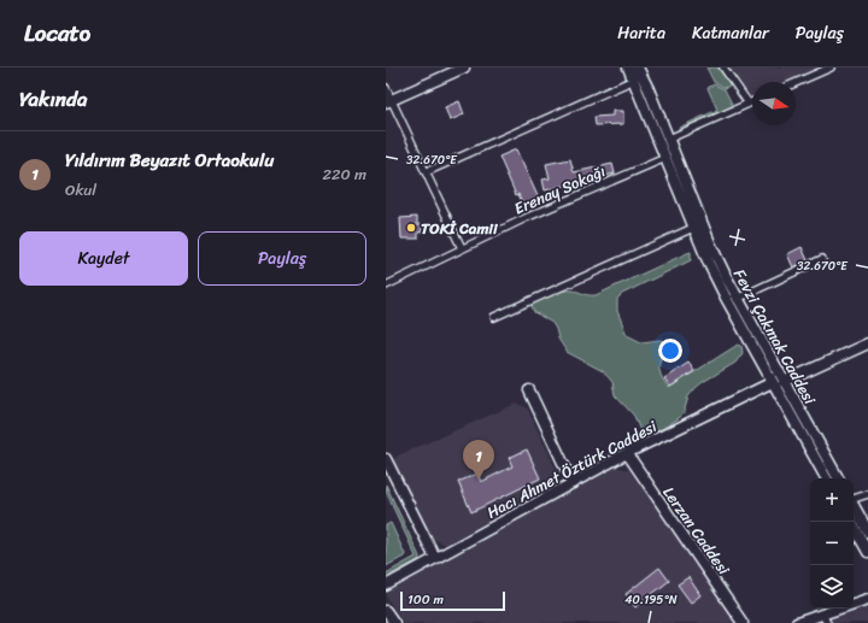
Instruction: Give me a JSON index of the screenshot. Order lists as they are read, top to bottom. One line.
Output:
{"streets":{"street":["Erenay Sokağı","Fevzi Çakmak Caddesi","Hacı Ahmet Öztürk Caddesi","Lerzan Caddesi"]},"crossings":[["Erenay Sokağı","Fevzi Çakmak Caddesi"],["Fevzi Çakmak Caddesi","Hacı Ahmet Öztürk Caddesi"],["Hacı Ahmet Öztürk Caddesi","Lerzan Caddesi"]],"places":["TOKİ Camii"],"scale_bar":"100 m","north":"right","page":{"header":"Locato","nav":["Harita","Katmanlar","Paylaş"],"heading":"Yakında","list":[{"mark":"1","name":"Yıldırım Beyazıt Ortaokulu","note":"Okul","value":"220 m"}],"buttons":["Kaydet","Paylaş"],"pins":"1","map_buttons":["+","−"],"scale":"100 m"},"coordinates":["32.670°E","40.195°N"]}
